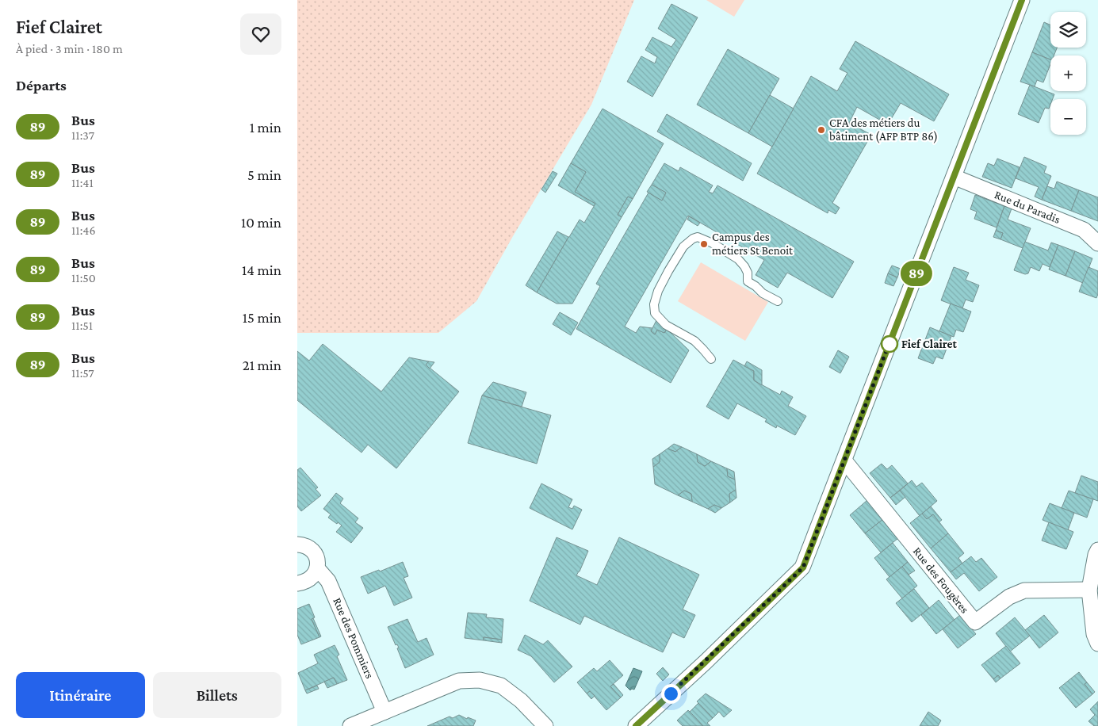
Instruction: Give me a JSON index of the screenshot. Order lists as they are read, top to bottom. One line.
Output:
{"streets":{"street":["Rue du Paradis","Rue des Fougères","Rue des Pommiers"]},"places":["CFA des métiers du bâtiment (AFP BTP 86)","Campus des métiers St Benoit","Fief Clairet"],"lines":["bus line 89"],"page":{"heading":[["Fief Clairet","À pied · 3 min · 180 m"],"Départs"],"on_map":"89","map_buttons":["+","−"],"list":[{"mark":"89","name":"Bus","note":"11:37","value":"1 min"},{"mark":"89","name":"Bus","note":"11:41","value":"5 min"},{"mark":"89","name":"Bus","note":"11:46","value":"10 min"},{"mark":"89","name":"Bus","note":"11:50","value":"14 min"},{"mark":"89","name":"Bus","note":"11:51","value":"15 min"},{"mark":"89","name":"Bus","note":"11:57","value":"21 min"}],"buttons":["Itinéraire","Billets"]}}
